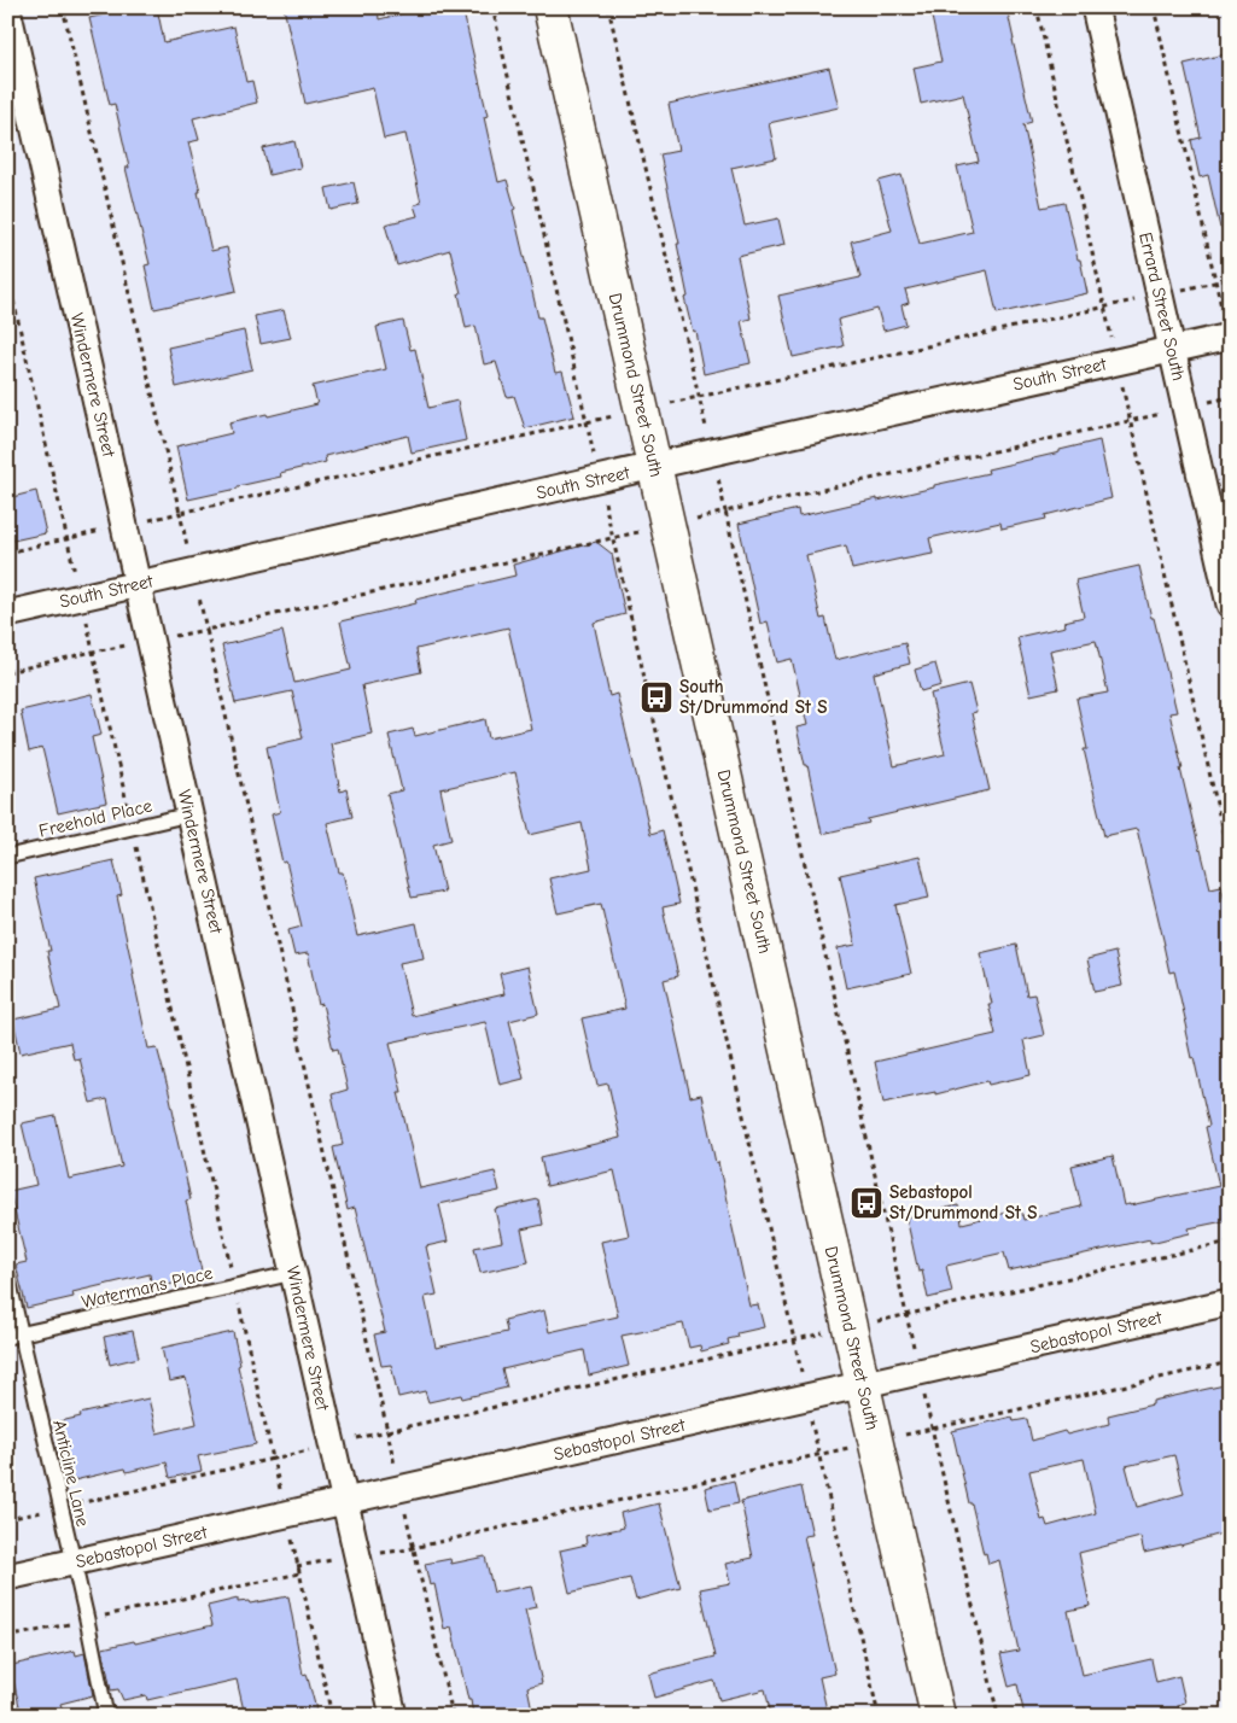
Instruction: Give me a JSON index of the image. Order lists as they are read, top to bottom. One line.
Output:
{"streets":{"main road":["Drummond Street South"],"street":["Errard Street South","South Street","Windermere Street","Sebastopol Street"],"lane":["Freehold Place","Watermans Place","Anticline Lane"]},"crossings":[["Errard Street South","South Street"],["South Street","Windermere Street"],["South Street","Drummond Street South"],["Windermere Street","Freehold Place"],["Windermere Street","Watermans Place"],["Windermere Street","Sebastopol Street"],["Drummond Street South","Sebastopol Street"],["Watermans Place","Anticline Lane"],["Sebastopol Street","Anticline Lane"]],"places":{"bus stop":["South St/Drummond St S","Sebastopol St/Drummond St S"]}}
